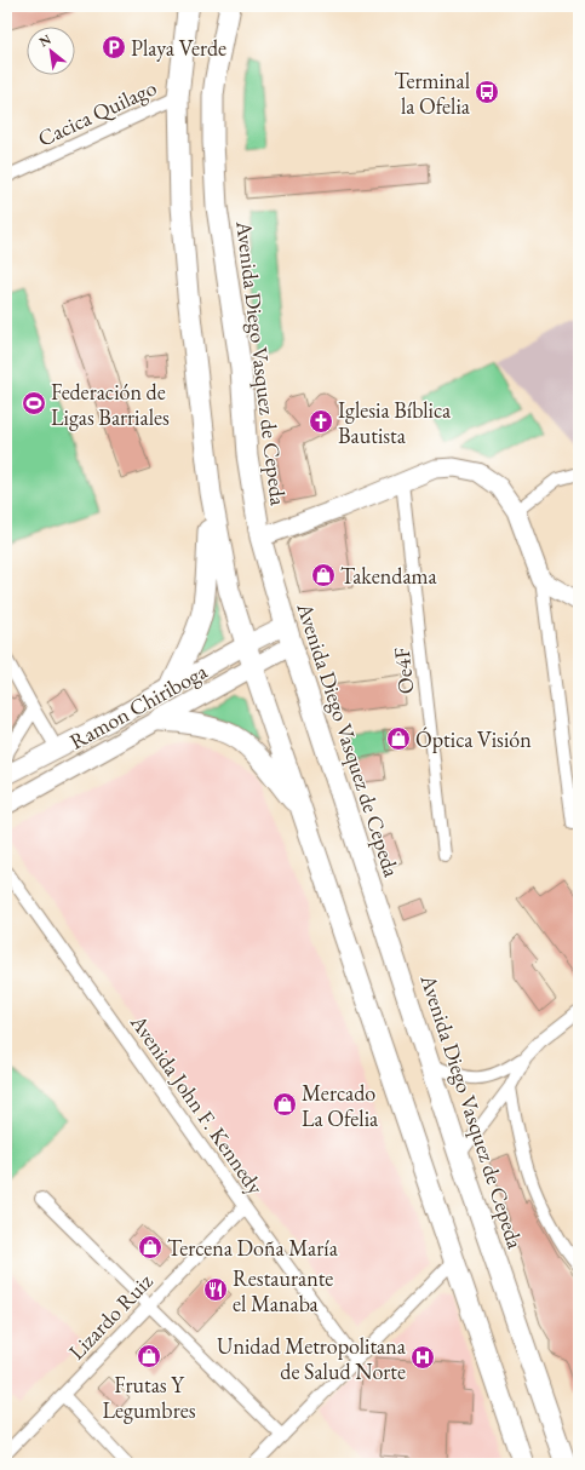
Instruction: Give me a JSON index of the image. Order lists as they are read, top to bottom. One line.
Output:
{"streets":{"main road":["Avenida Diego Vasquez de Cepeda","Ramon Chiriboga"],"street":["Cacica Quilago","Oe4F","Avenida John F. Kennedy","Lizardo Ruiz"]},"crossings":[["Avenida Diego Vasquez de Cepeda","Ramon Chiriboga"],["Avenida John F. Kennedy","Lizardo Ruiz"]],"places":{"parking":["Playa Verde"],"bus stop":["Terminal la Ofelia"],"sports":["Federación de Ligas Barriales"],"church":["Iglesia Bíblica Bautista"],"shop":["Takendama","Óptica Visión","Mercado La Ofelia","Tercena Doña María","Frutas Y Legumbres"],"restaurant":["Restaurante el Manaba"],"hospital":["Unidad Metropolitana de Salud Norte"]},"north":"top left"}
